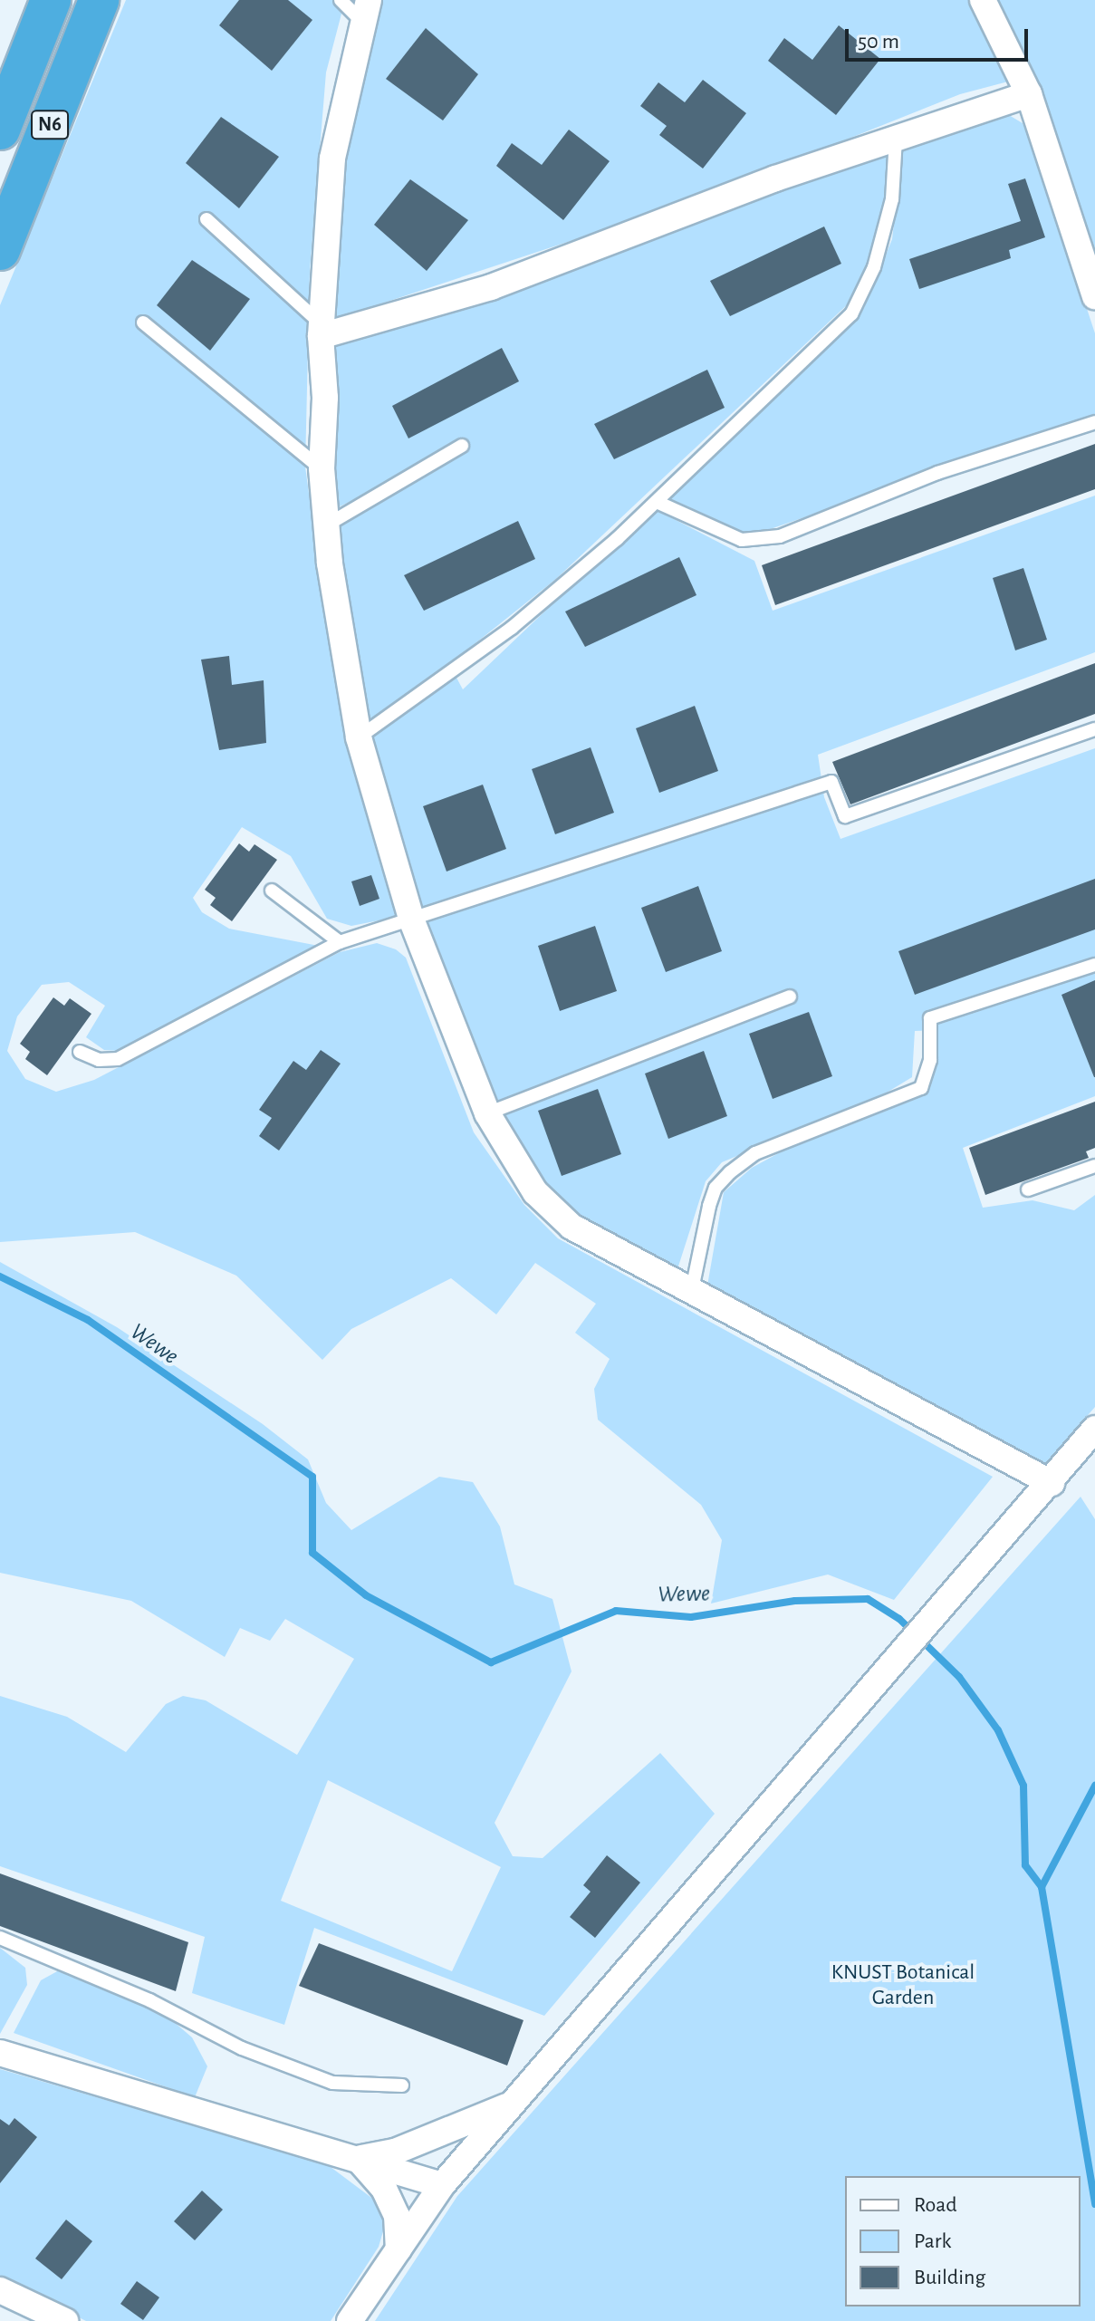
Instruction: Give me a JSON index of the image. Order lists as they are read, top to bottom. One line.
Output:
{"streets":{"highway":["N6"]},"water":["Wewe"],"parks":["KNUST Botanical Garden"],"legend":["Road","Park","Building"],"scale_bar":"50 m"}
